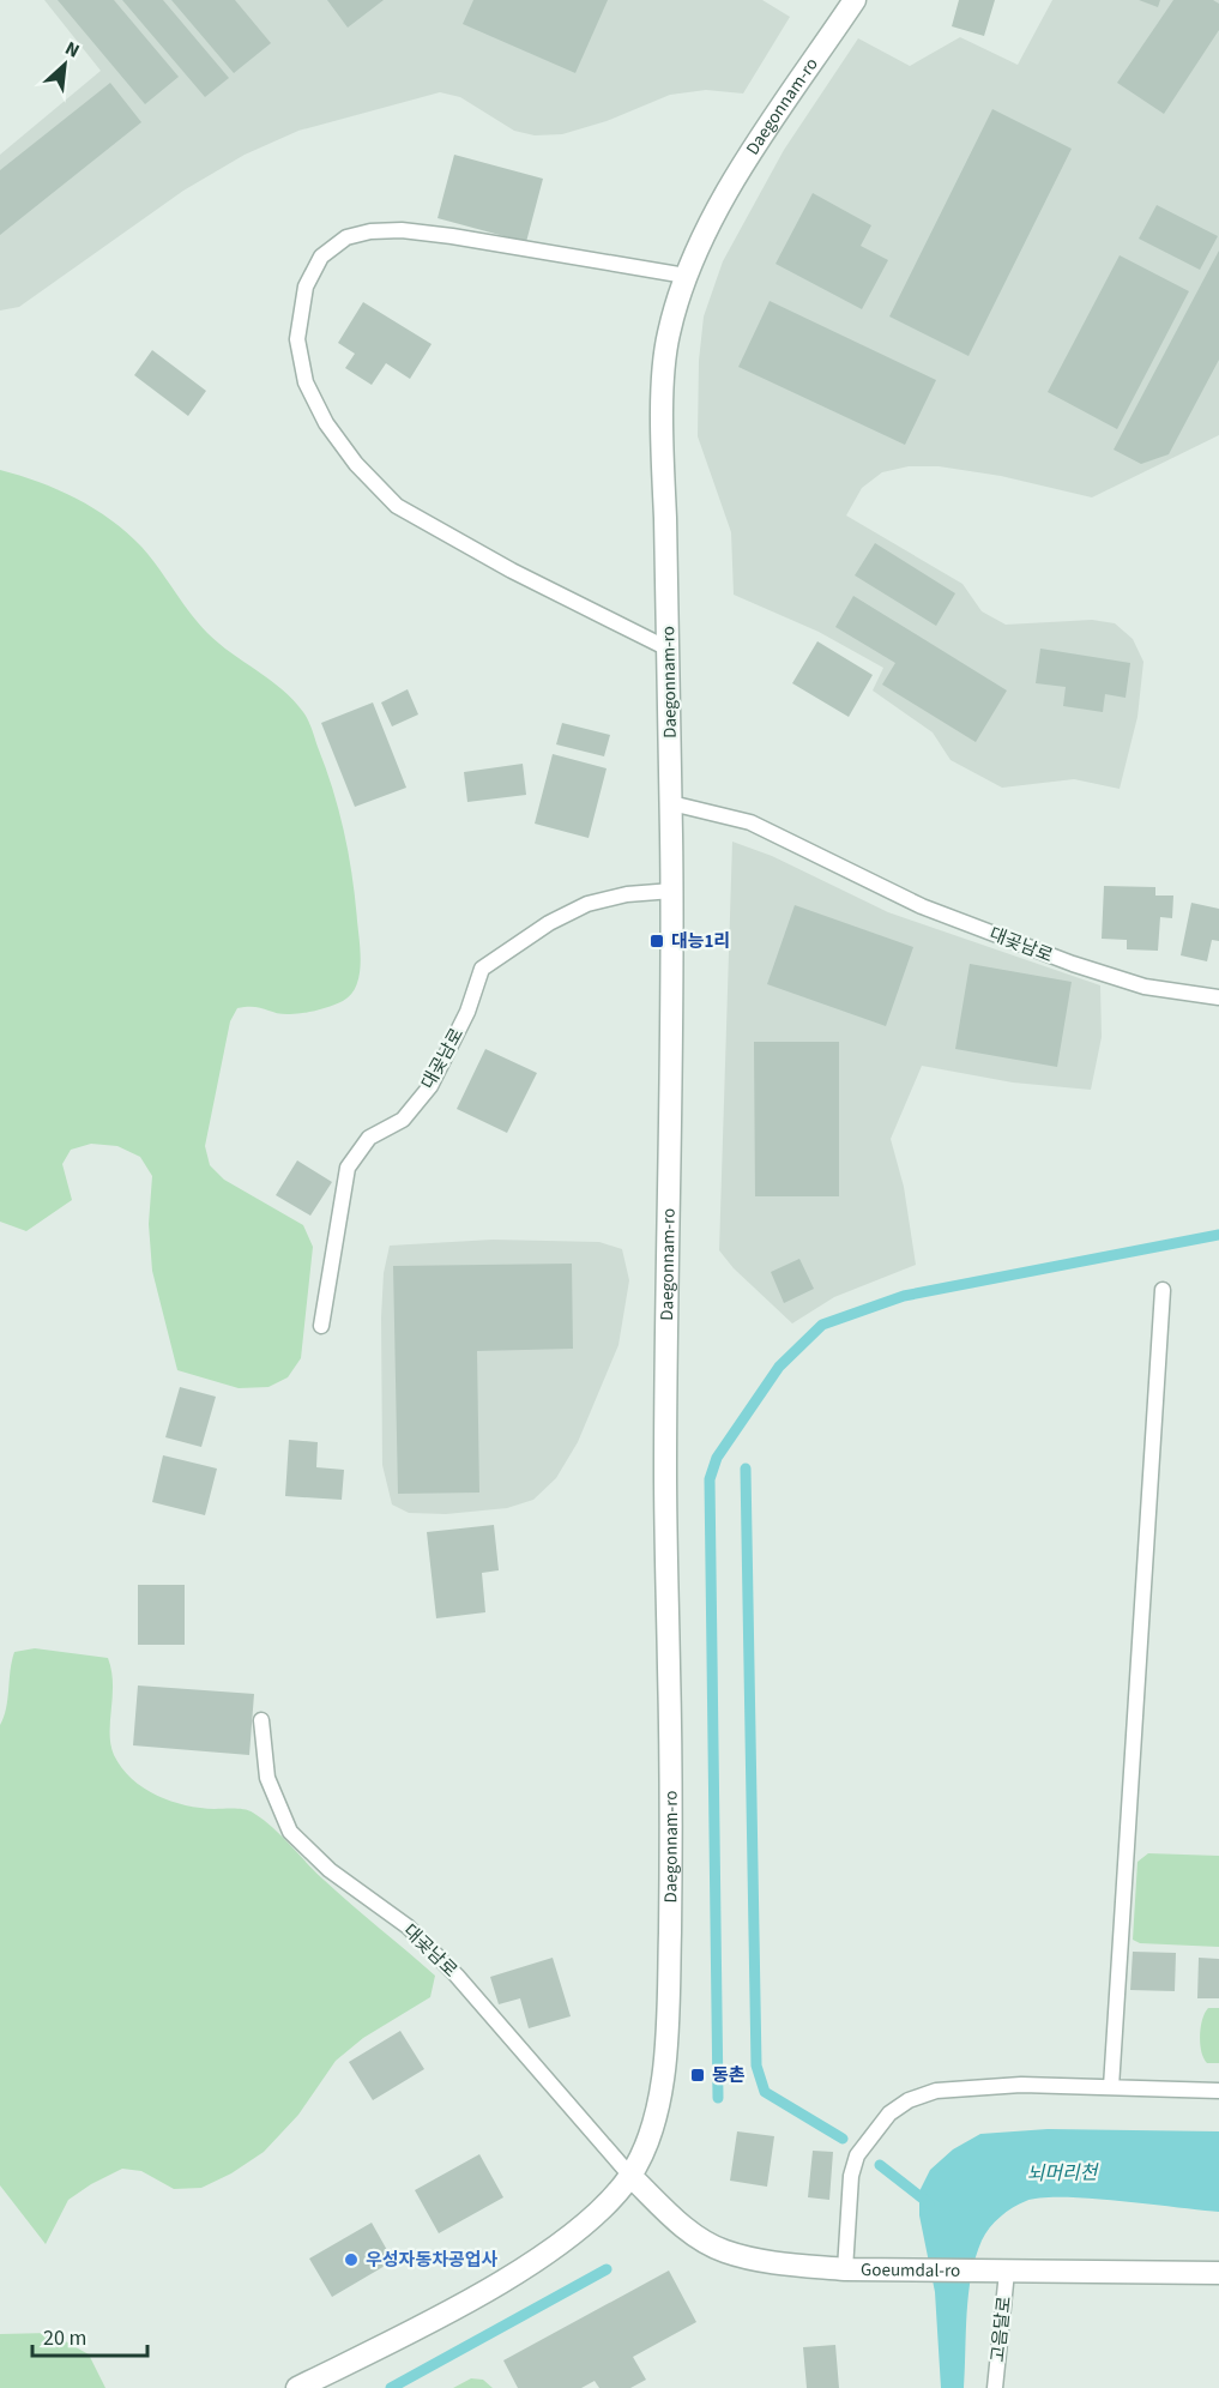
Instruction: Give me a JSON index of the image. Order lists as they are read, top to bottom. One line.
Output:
{"streets":{"street":["Daegonnam-ro","Goeumdal-ro"],"lane":["대곶남로","고음달로"]},"crossings":[["Daegonnam-ro","대곶남로"],["Daegonnam-ro","Goeumdal-ro"],["대곶남로","Goeumdal-ro"],["Goeumdal-ro","고음달로"]],"water":["뇌머리천"],"places":{"transit":["대능1리","동촌"],"other":["우성자동차공업사"]},"scale_bar":"20 m","north":"top right"}
